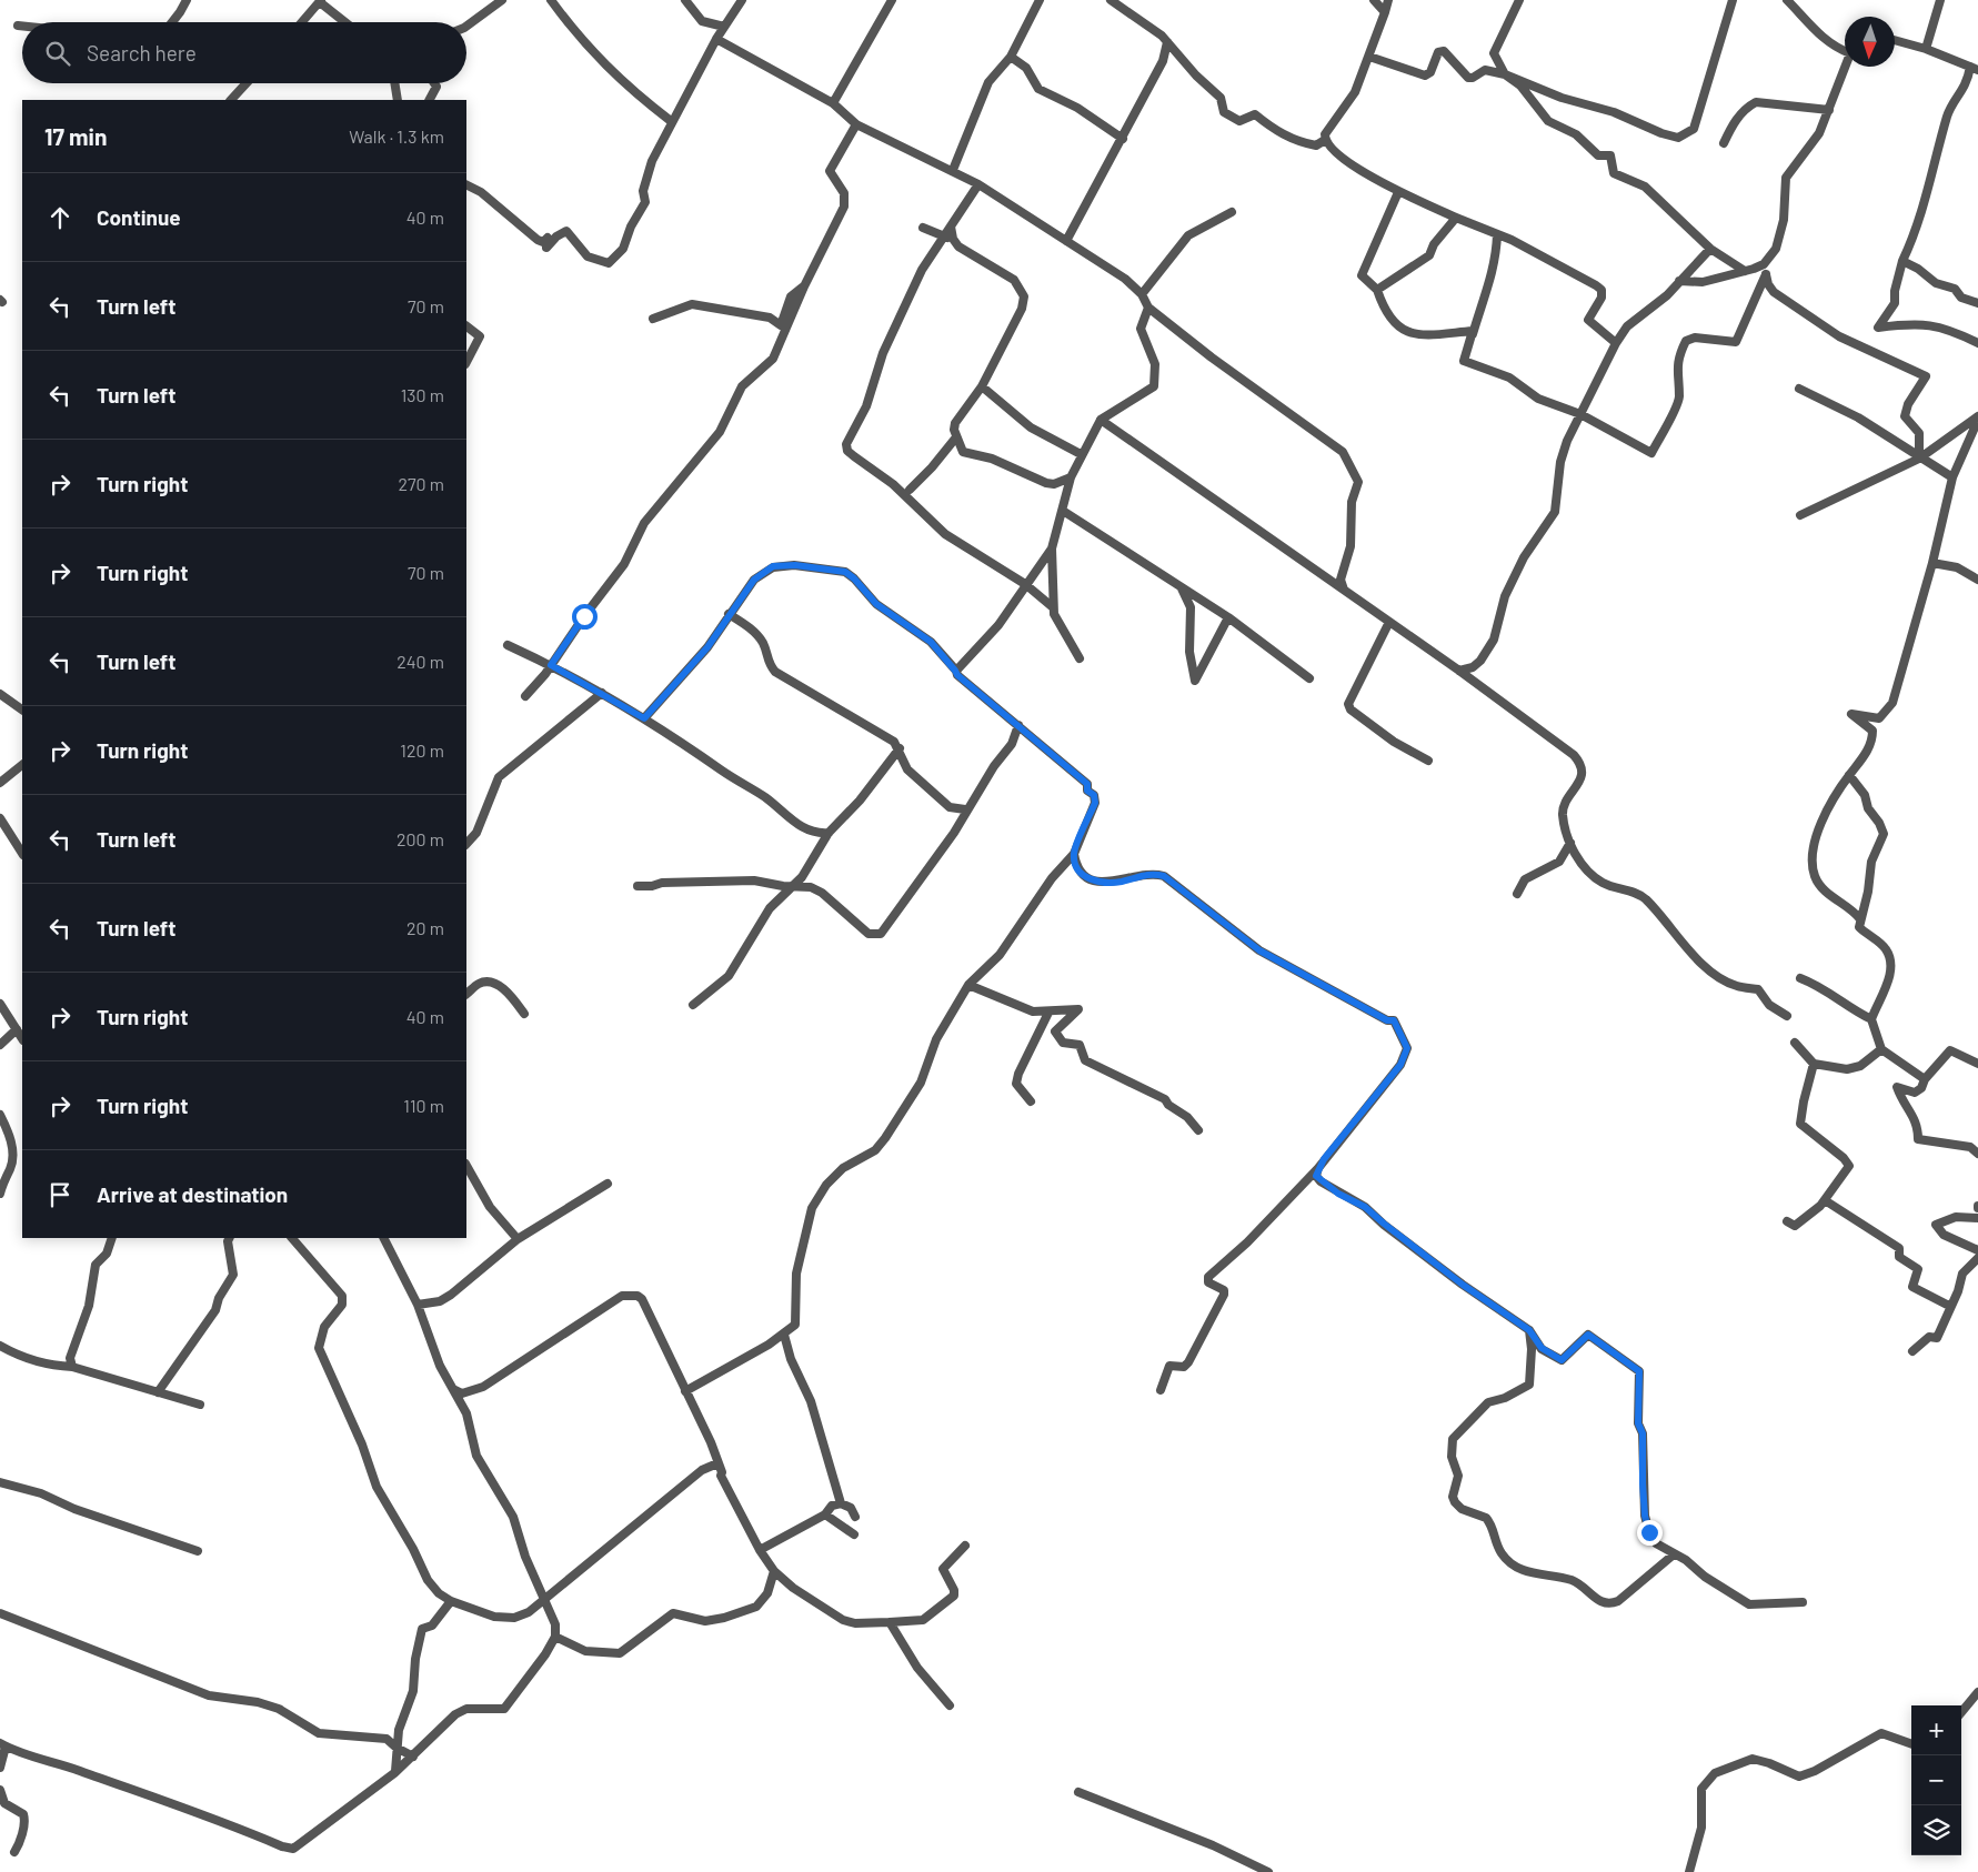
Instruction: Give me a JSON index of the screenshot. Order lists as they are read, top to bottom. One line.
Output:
{"north":"bottom","page":{"search":"Search here","heading":["17 min","Walk · 1.3 km"],"list":[["Continue","40 m"],["Turn left","70 m"],["Turn left","130 m"],["Turn right","270 m"],["Turn right","70 m"],["Turn left","240 m"],["Turn right","120 m"],["Turn left","200 m"],["Turn left","20 m"],["Turn right","40 m"],["Turn right","110 m"],"Arrive at destination"],"map_buttons":["+","−"]}}
